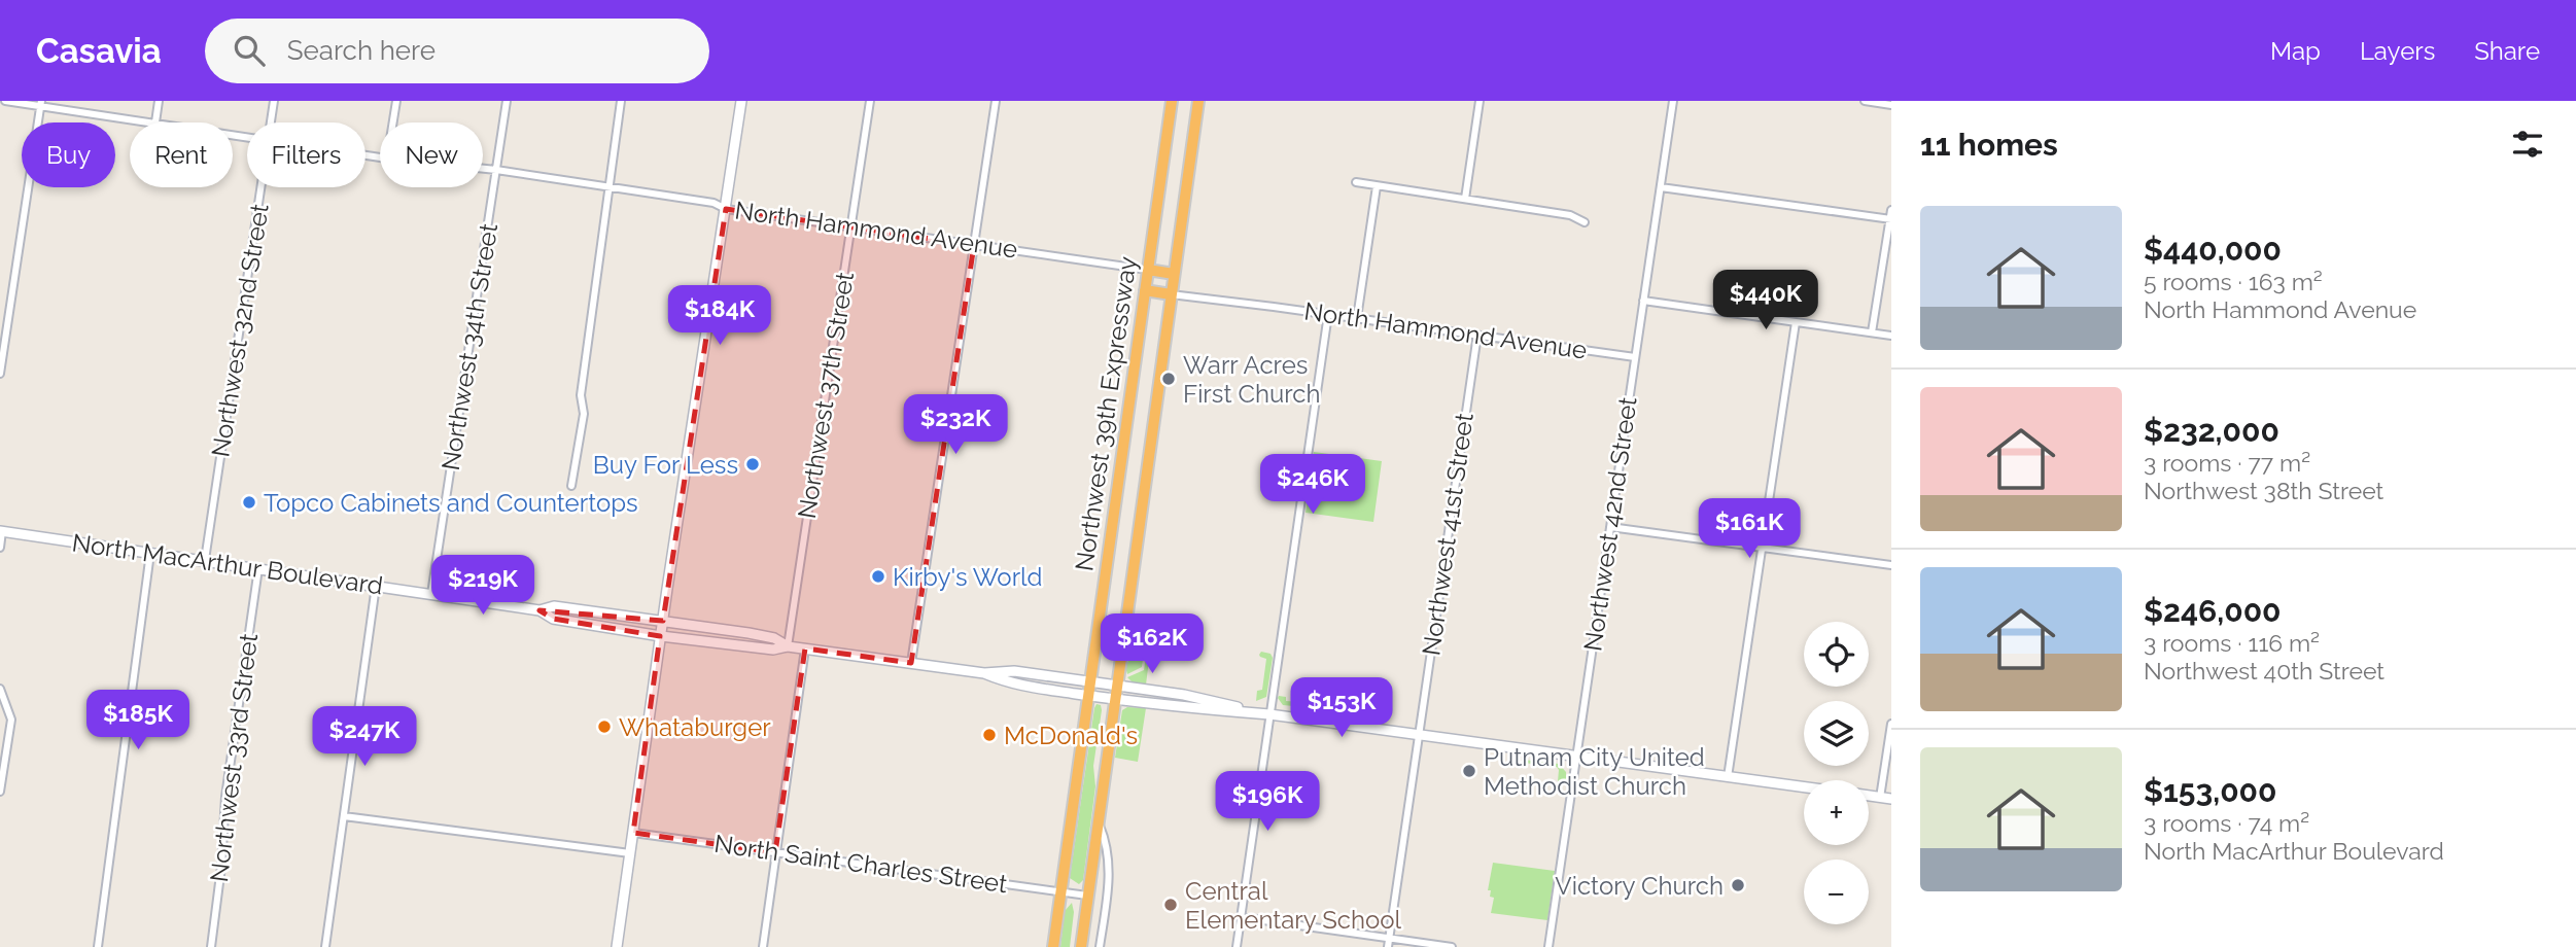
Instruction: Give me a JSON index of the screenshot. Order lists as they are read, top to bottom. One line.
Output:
{"streets":{"highway":["Northwest 39th Expressway"],"main road":["North MacArthur Boulevard"],"street":["North Hammond Avenue","Northwest 32nd Street","Northwest 34th Street","Northwest 37th Street","Northwest 42nd Street","Northwest 41st Street","Northwest 33rd Street","North Saint Charles Street"]},"crossings":[["North Hammond Avenue","Northwest 34th Street"],["North Hammond Avenue","Northwest 37th Street"],["North Hammond Avenue","Northwest 39th Expressway"],["North Hammond Avenue","Northwest 42nd Street"],["North Hammond Avenue","Northwest 41st Street"],["Northwest 32nd Street","North MacArthur Boulevard"],["Northwest 34th Street","North MacArthur Boulevard"],["Northwest 37th Street","North MacArthur Boulevard"],["Northwest 39th Expressway","North MacArthur Boulevard"],["Northwest 39th Expressway","North Saint Charles Street"],["Northwest 42nd Street","North MacArthur Boulevard"],["Northwest 41st Street","North MacArthur Boulevard"],["North MacArthur Boulevard","Northwest 33rd Street"]],"places":["Warr Acres First Church","Buy For Less","Topco Cabinets and Countertops","Kirby's World","Whataburger","McDonald's","Putnam City United Methodist Church","Victory Church","Central Elementary School"],"page":{"header":"Casavia","search":"Search here","nav":["Map","Layers","Share"],"heading":"11 homes","chip":["Buy","Rent","Filters","New"],"list":[{"name":"$440,000","note":"5 rooms · 163 m² · North Hammond Avenue"},{"name":"$232,000","note":"3 rooms · 77 m² · Northwest 38th Street"},{"name":"$246,000","note":"3 rooms · 116 m² · Northwest 40th Street"},{"name":"$153,000","note":"3 rooms · 74 m² · North MacArthur Boulevard"}],"price":["$440K","$184K","$232K","$246K","$161K","$219K","$162K","$153K","$185K","$247K","$196K"],"map_buttons":["+","−"]}}
